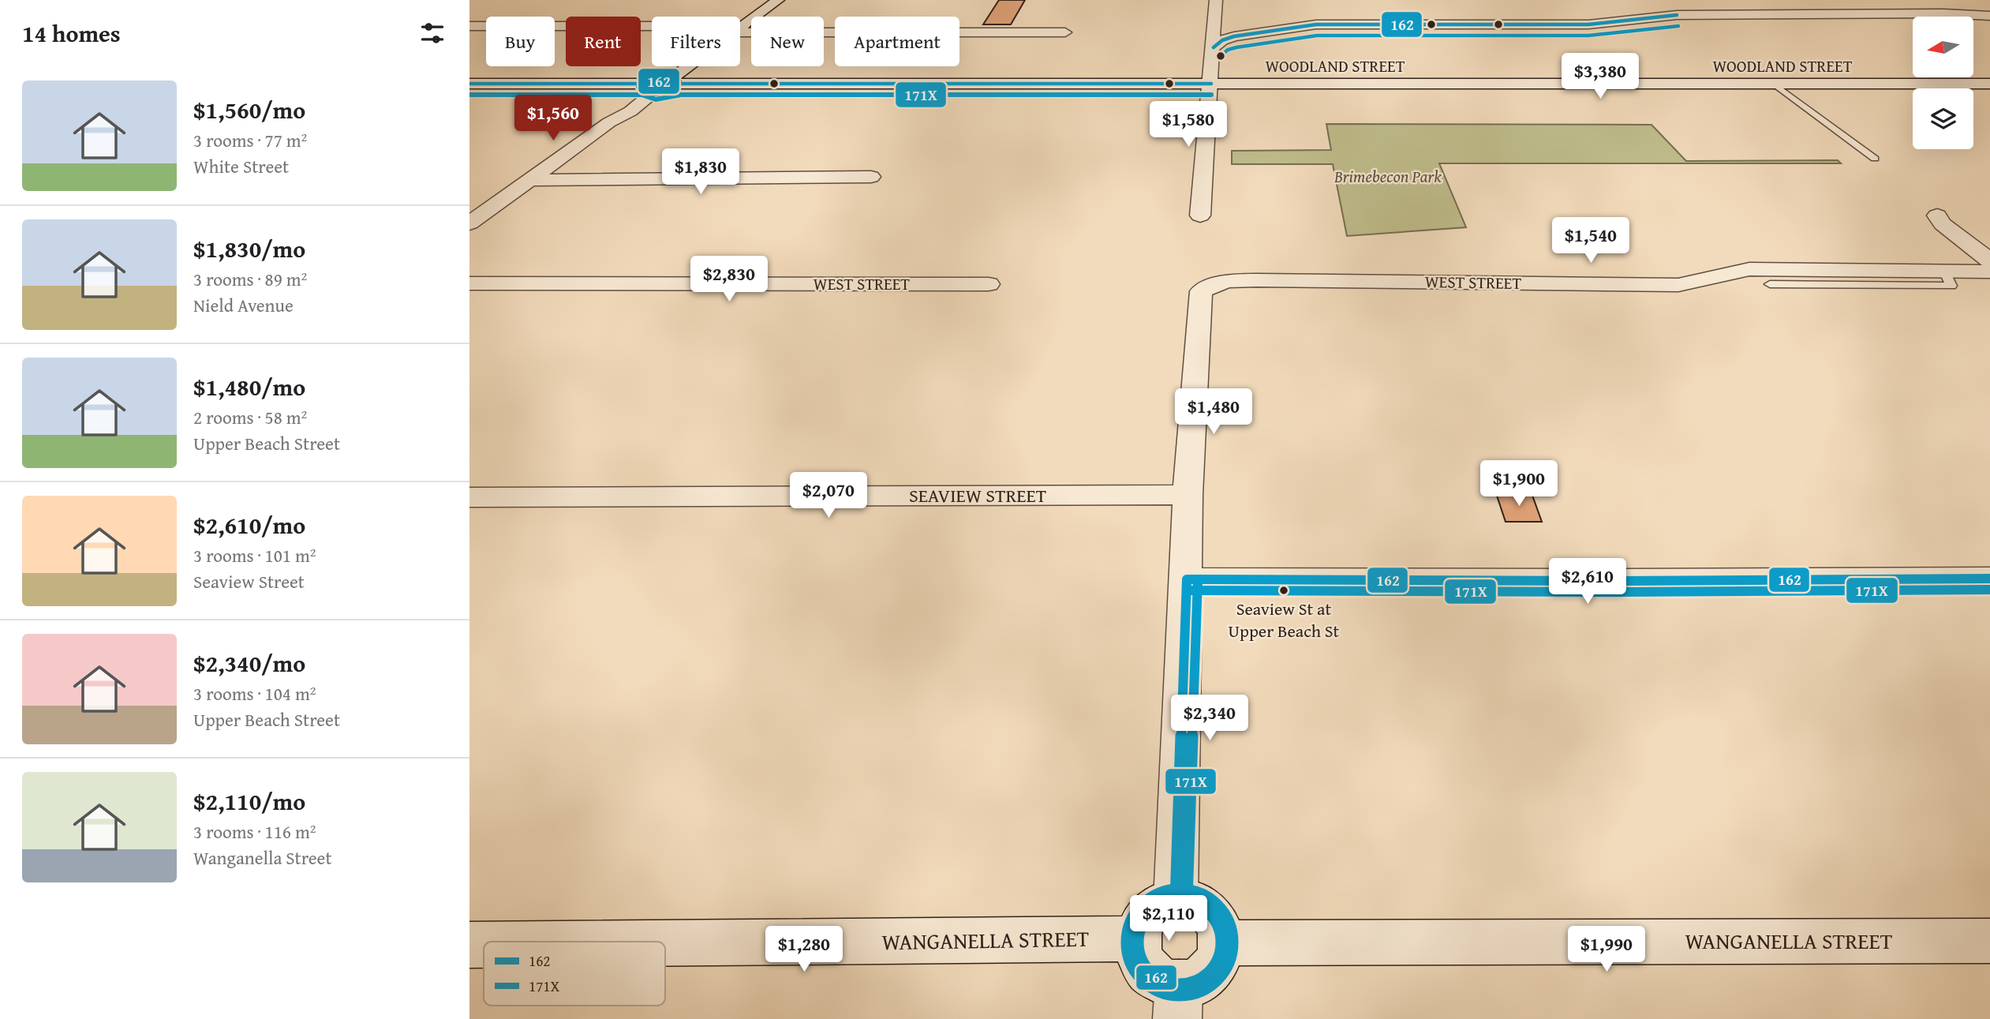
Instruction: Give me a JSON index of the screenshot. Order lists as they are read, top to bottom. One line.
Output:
{"streets":{"street":["WOODLAND STREET","WEST STREET","SEAVIEW STREET","WANGANELLA STREET"]},"crossings":[["WEST STREET","SEAVIEW STREET"]],"parks":["Brimebecon Park"],"places":["Seaview St at Upper Beach St"],"lines":["transit line 162","transit line 171X"],"legend":["162","171X"],"north":"left","page":{"heading":"14 homes","chip":["Buy","Rent","Filters","New","Apartment"],"price":["$3,380","$1,560","$1,580","$1,830","$1,540","$2,830","$1,480","$1,900","$2,070","$2,610","$2,340","$2,110","$1,280","$1,990"],"list":[{"name":"$1,560/mo","note":"3 rooms · 77 m² · White Street"},{"name":"$1,830/mo","note":"3 rooms · 89 m² · Nield Avenue"},{"name":"$1,480/mo","note":"2 rooms · 58 m² · Upper Beach Street"},{"name":"$2,610/mo","note":"3 rooms · 101 m² · Seaview Street"},{"name":"$2,340/mo","note":"3 rooms · 104 m² · Upper Beach Street"},{"name":"$2,110/mo","note":"3 rooms · 116 m² · Wanganella Street"}]}}
